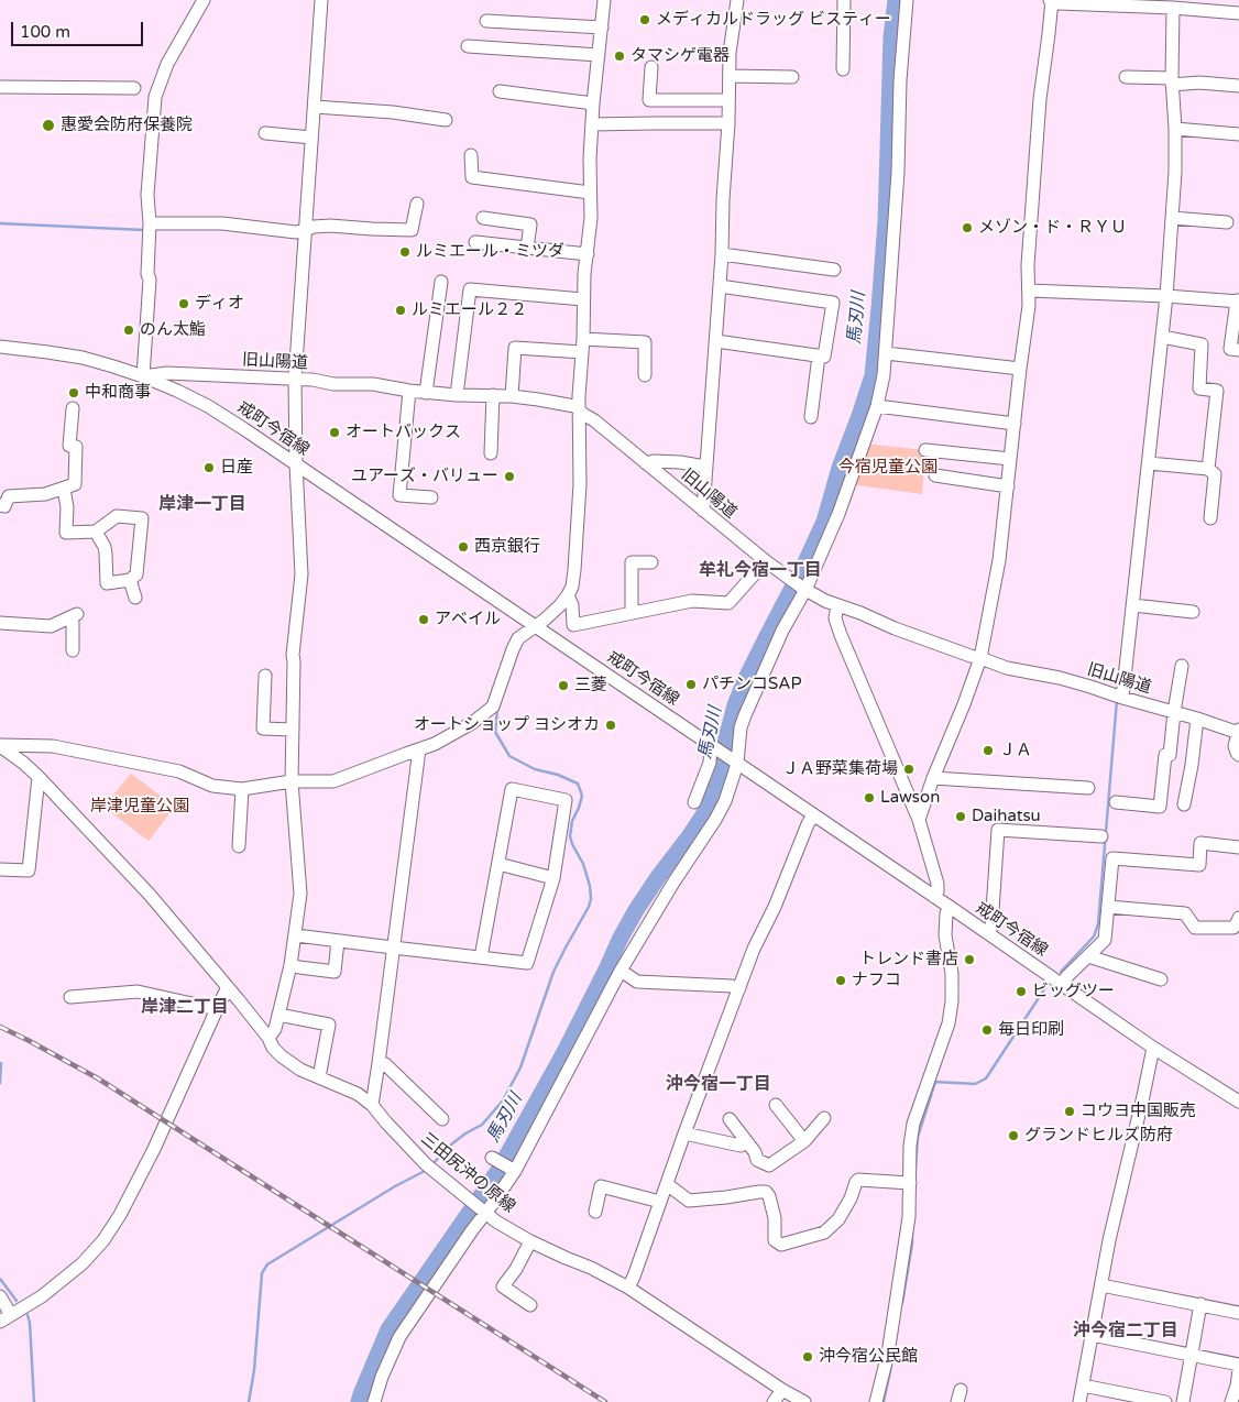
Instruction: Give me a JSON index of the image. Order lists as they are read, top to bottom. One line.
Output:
{"streets":{"street":["旧山陽道","戒町今宿線","三田尻沖の原線"]},"crossings":[["旧山陽道","戒町今宿線"]],"districts":["岸津一丁目","牟礼今宿一丁目","岸津二丁目","沖今宿一丁目","沖今宿二丁目"],"water":["馬刃川"],"parks":["今宿児童公園","岸津児童公園"],"places":["メディカルドラッグ ビスティー","タマシゲ電器","惠愛会防府保養院","メゾン・ド・ＲＹＵ","ルミエール・ミツダ","ディオ","ルミエール２２","のん太鮨","中和商事","オートバックス","日産","ユアーズ・バリュー","西京銀行","アベイル","パチンコSAP","三菱","オートショップ ヨシオカ","ＪＡ","ＪＡ野菜集荷場","Lawson","Daihatsu","トレンド書店","ナフコ","ビッグツー","毎日印刷","コウヨ中国販売","グランドヒルズ防府","沖今宿公民館"],"scale_bar":"100 m"}
